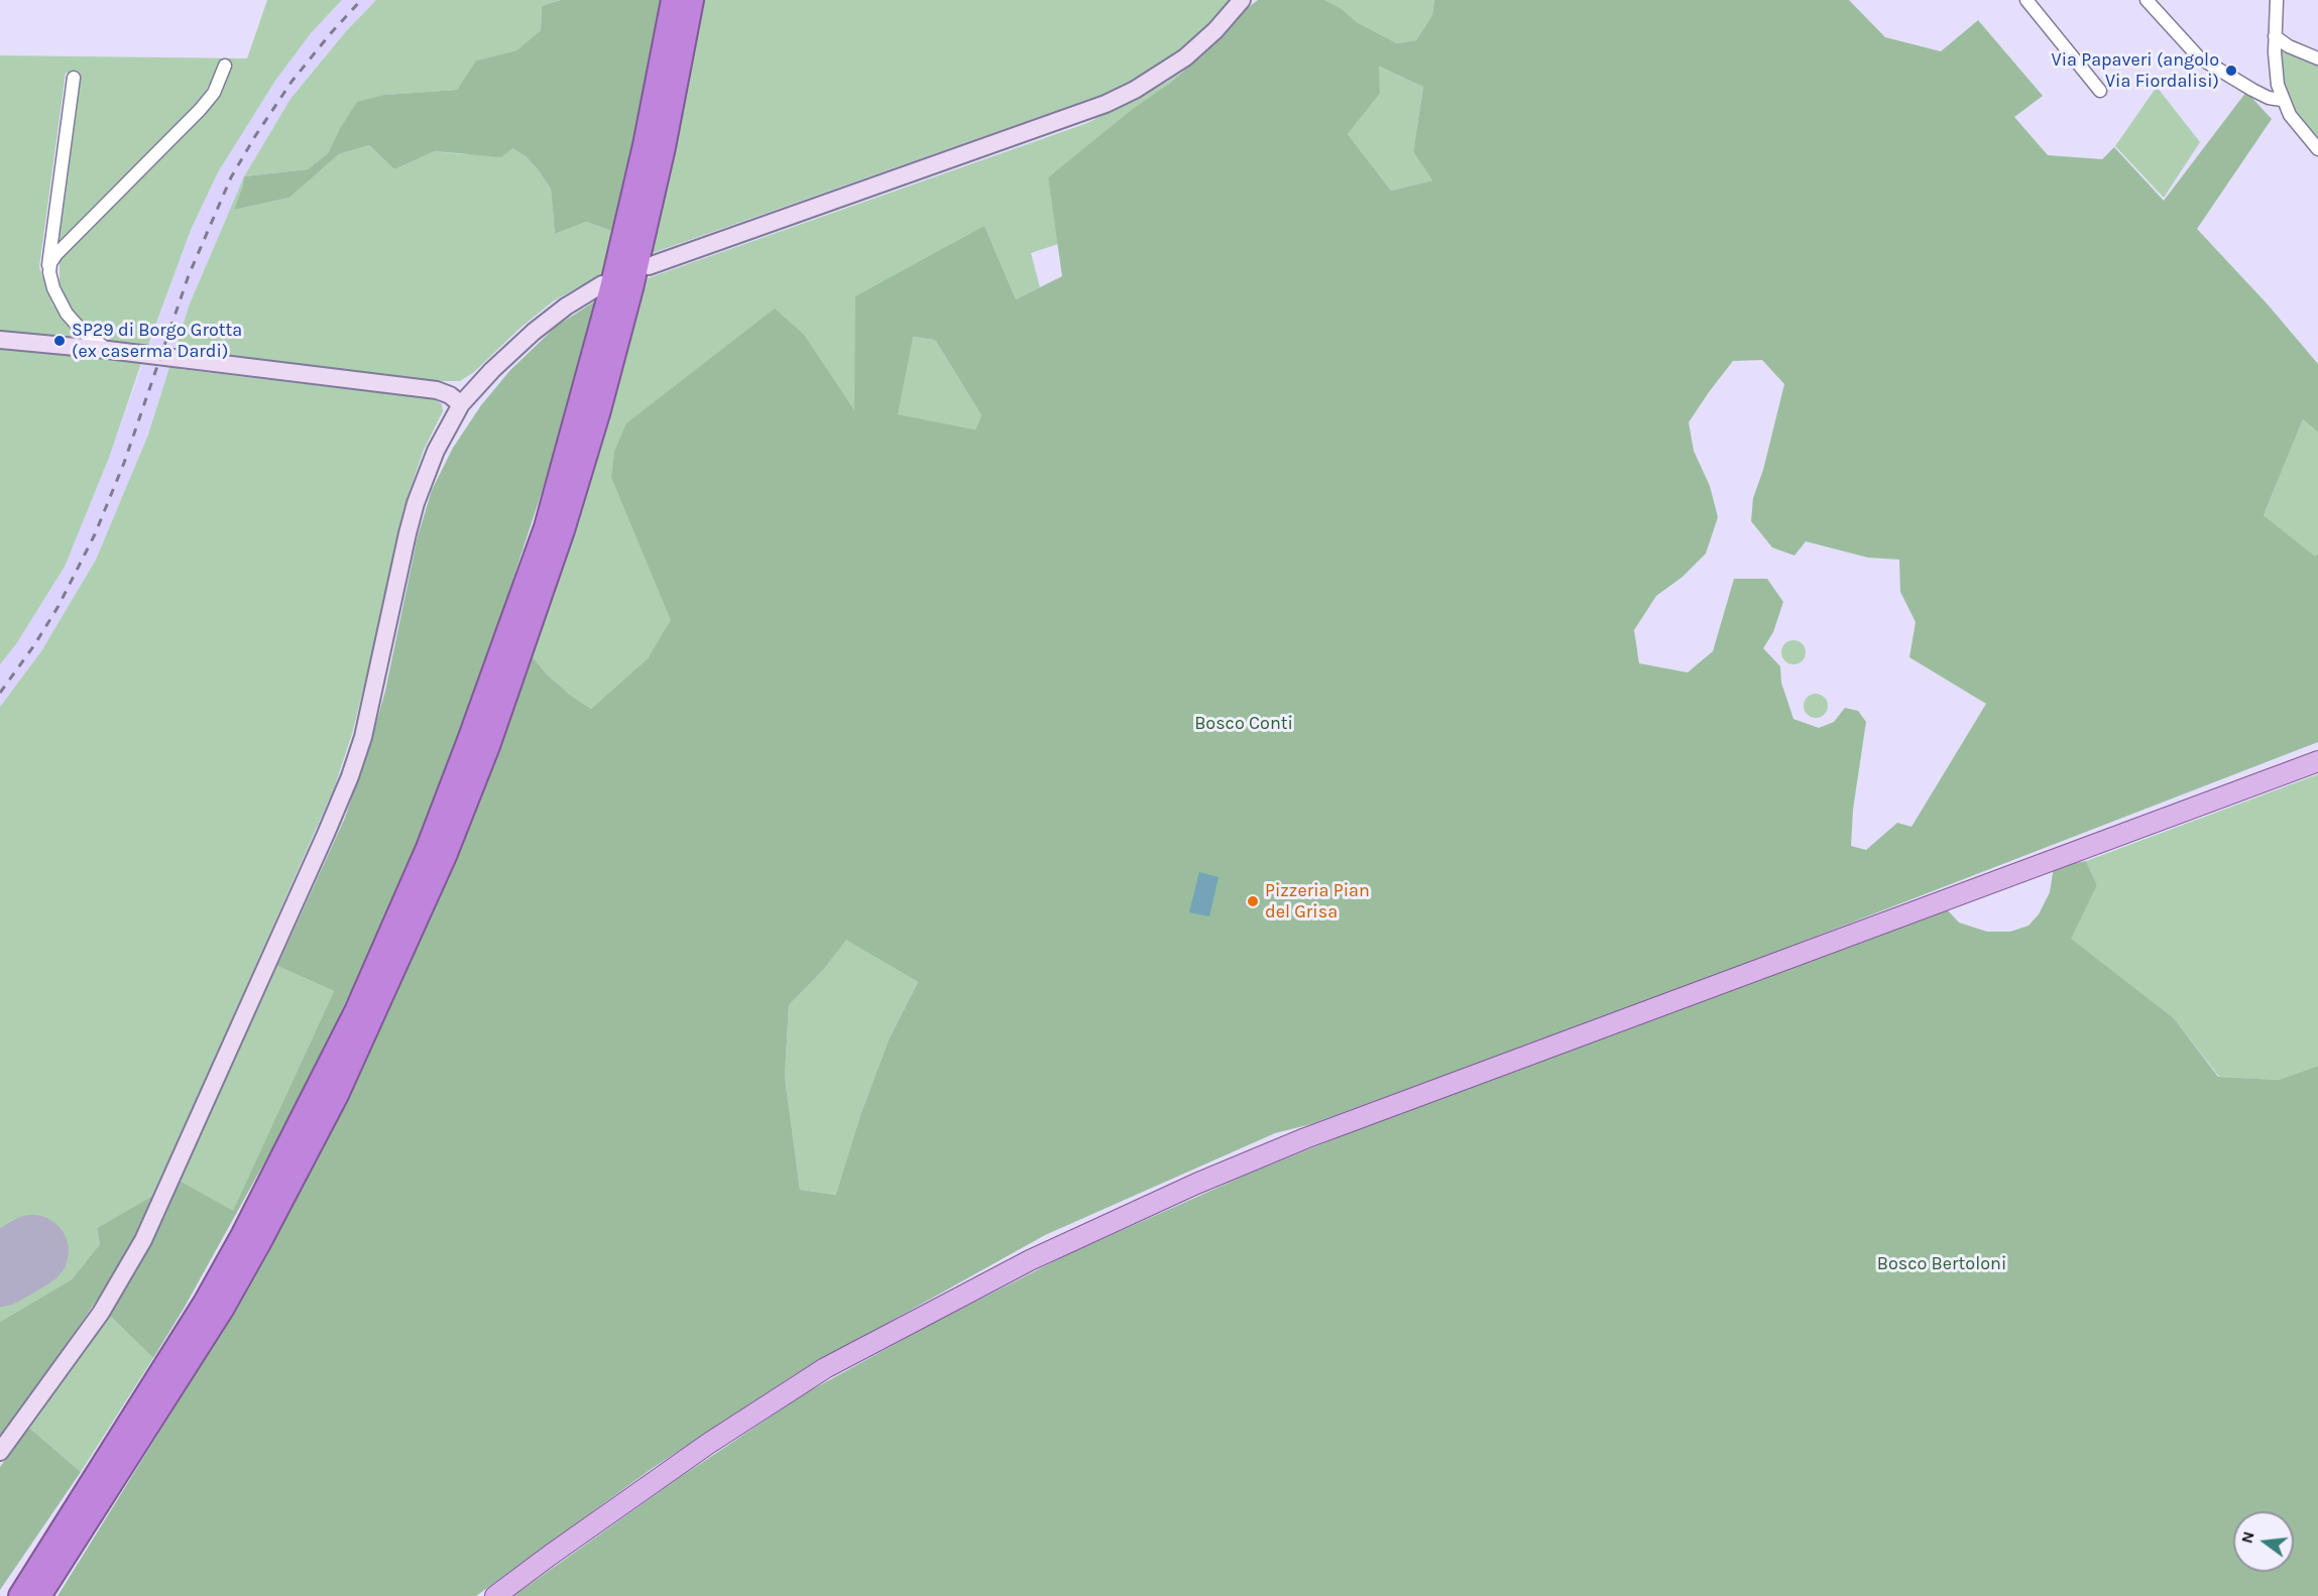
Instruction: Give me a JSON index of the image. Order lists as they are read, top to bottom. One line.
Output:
{"parks":["Bosco Conti","Bosco Bertoloni"],"places":["Via Papaveri (angolo Via Fiordalisi)","SP29 di Borgo Grotta (ex caserma Dardi)","Pizzeria Pian del Grisa"],"north":"left"}
